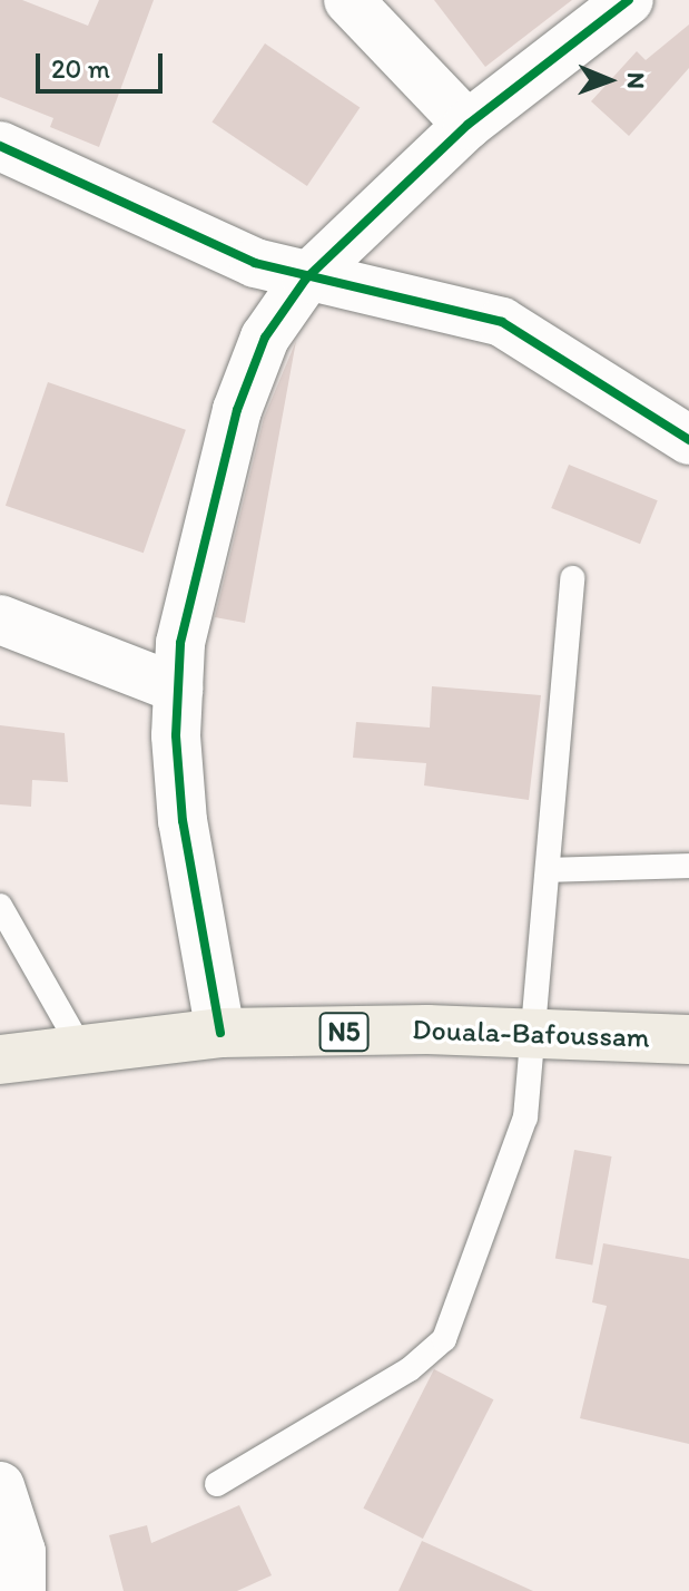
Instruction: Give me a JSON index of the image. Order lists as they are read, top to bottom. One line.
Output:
{"streets":{"highway":["N5","Douala-Bafoussam"]},"scale_bar":"20 m","north":"right"}
